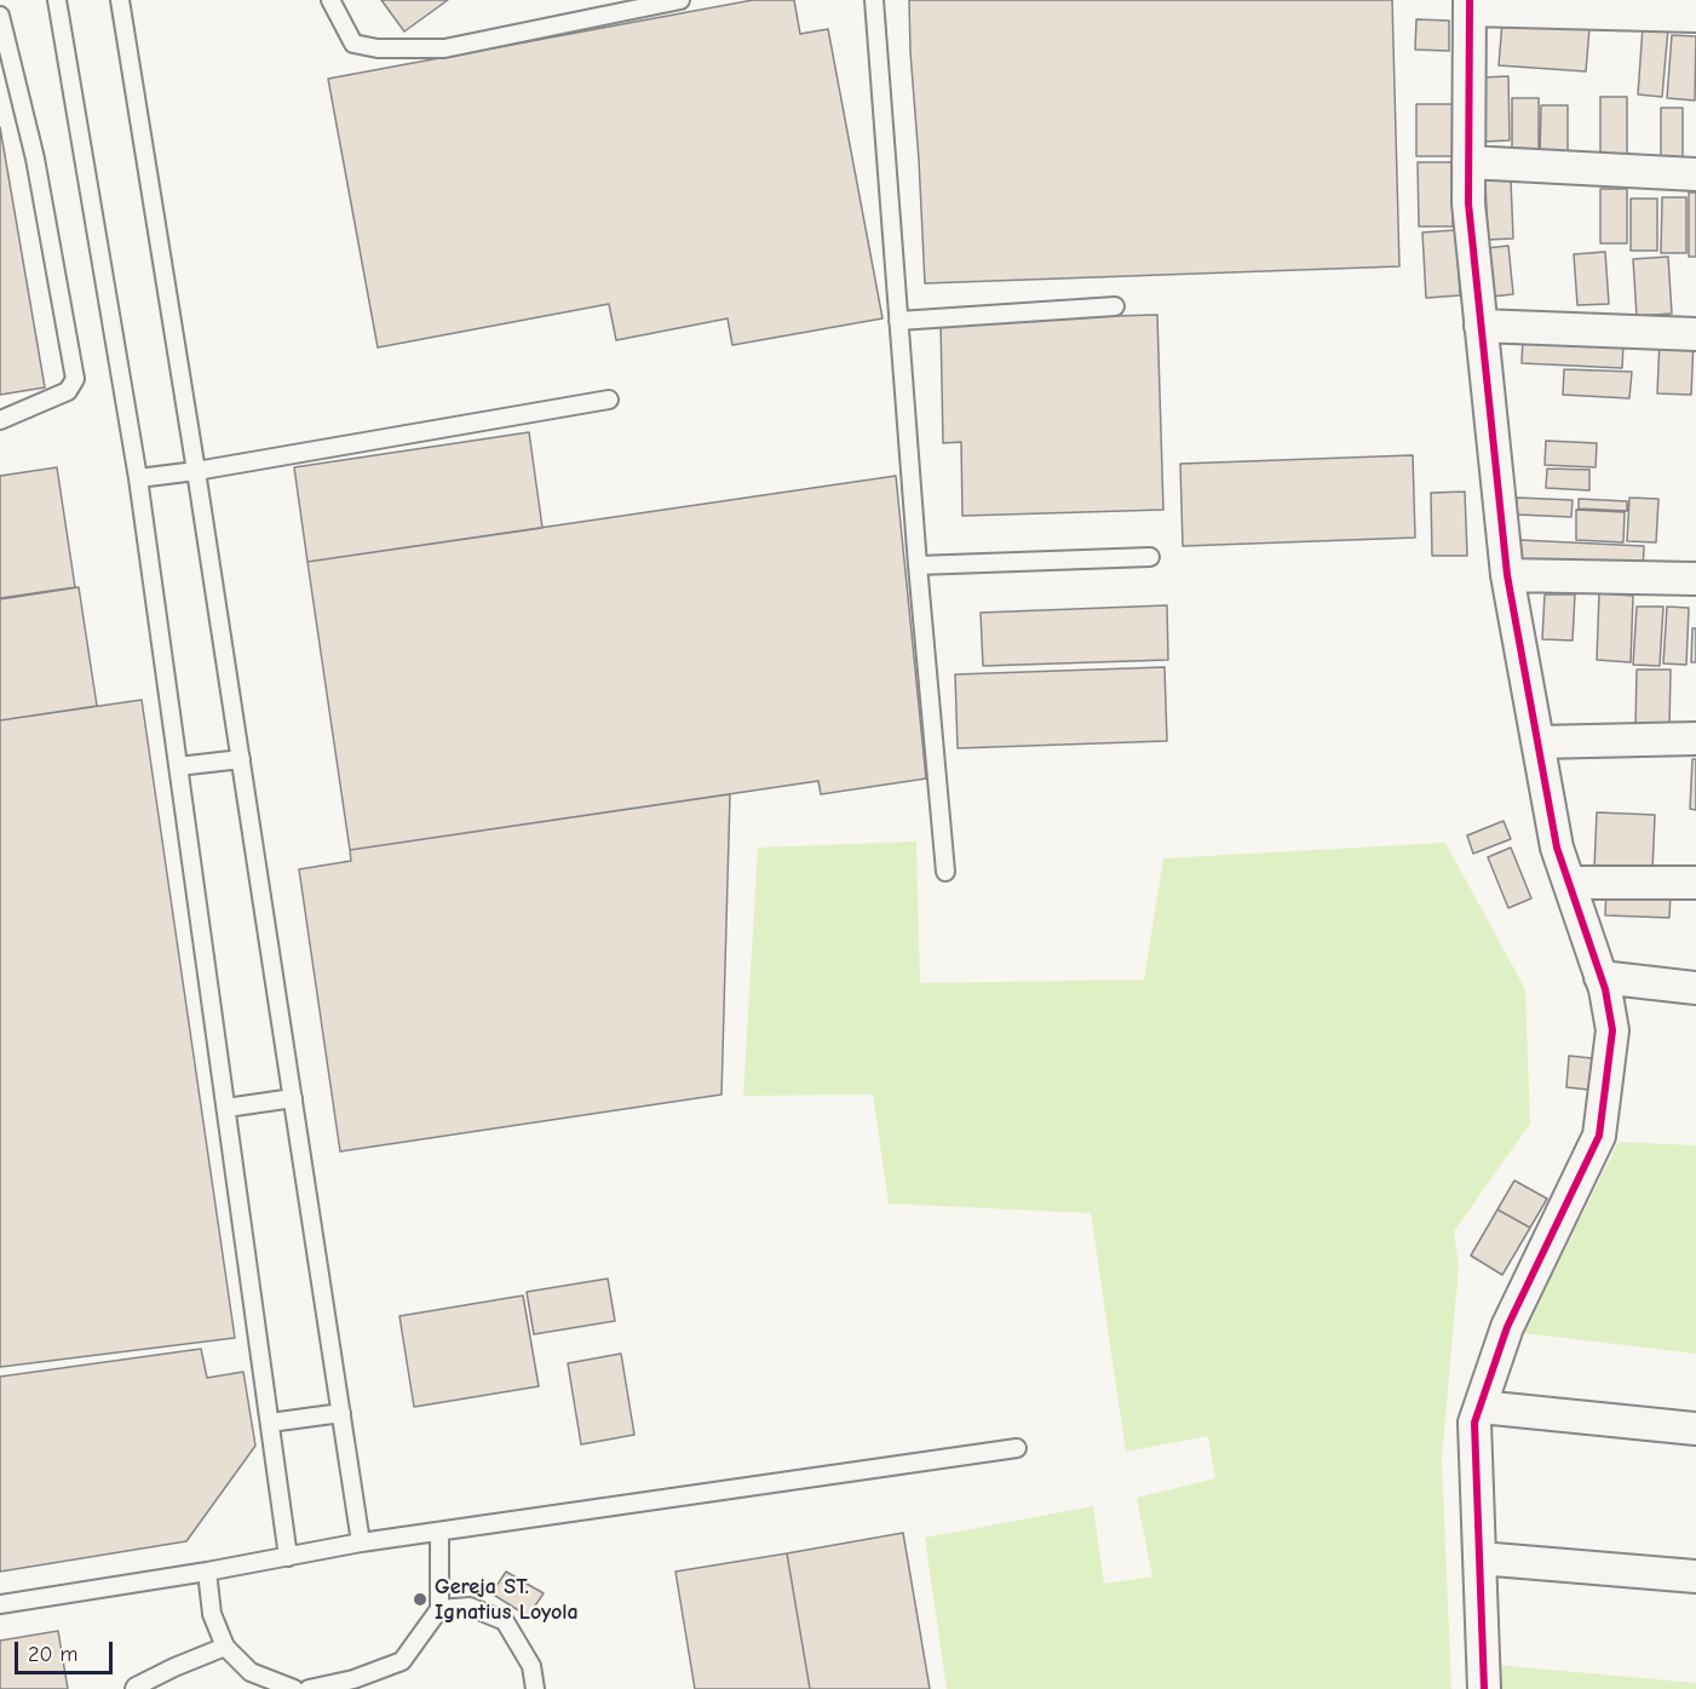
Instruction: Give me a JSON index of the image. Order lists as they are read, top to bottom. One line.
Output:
{"places":["Gereja ST. Ignatius Loyola"],"scale_bar":"20 m"}
